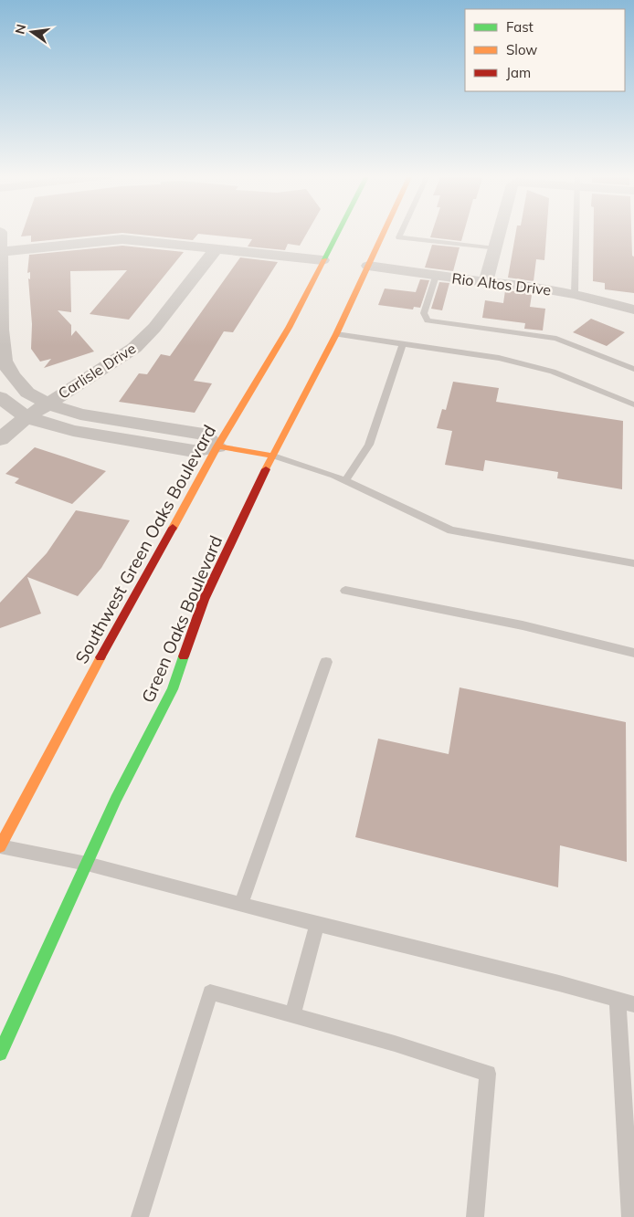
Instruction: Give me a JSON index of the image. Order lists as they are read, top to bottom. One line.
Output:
{"streets":{"main road":["Southwest Green Oaks Boulevard","Green Oaks Boulevard"],"street":["Rio Altos Drive","Carlisle Drive"]},"crossings":[["Rio Altos Drive","Green Oaks Boulevard"]],"legend":["Fast","Slow","Jam"],"north":"left"}
